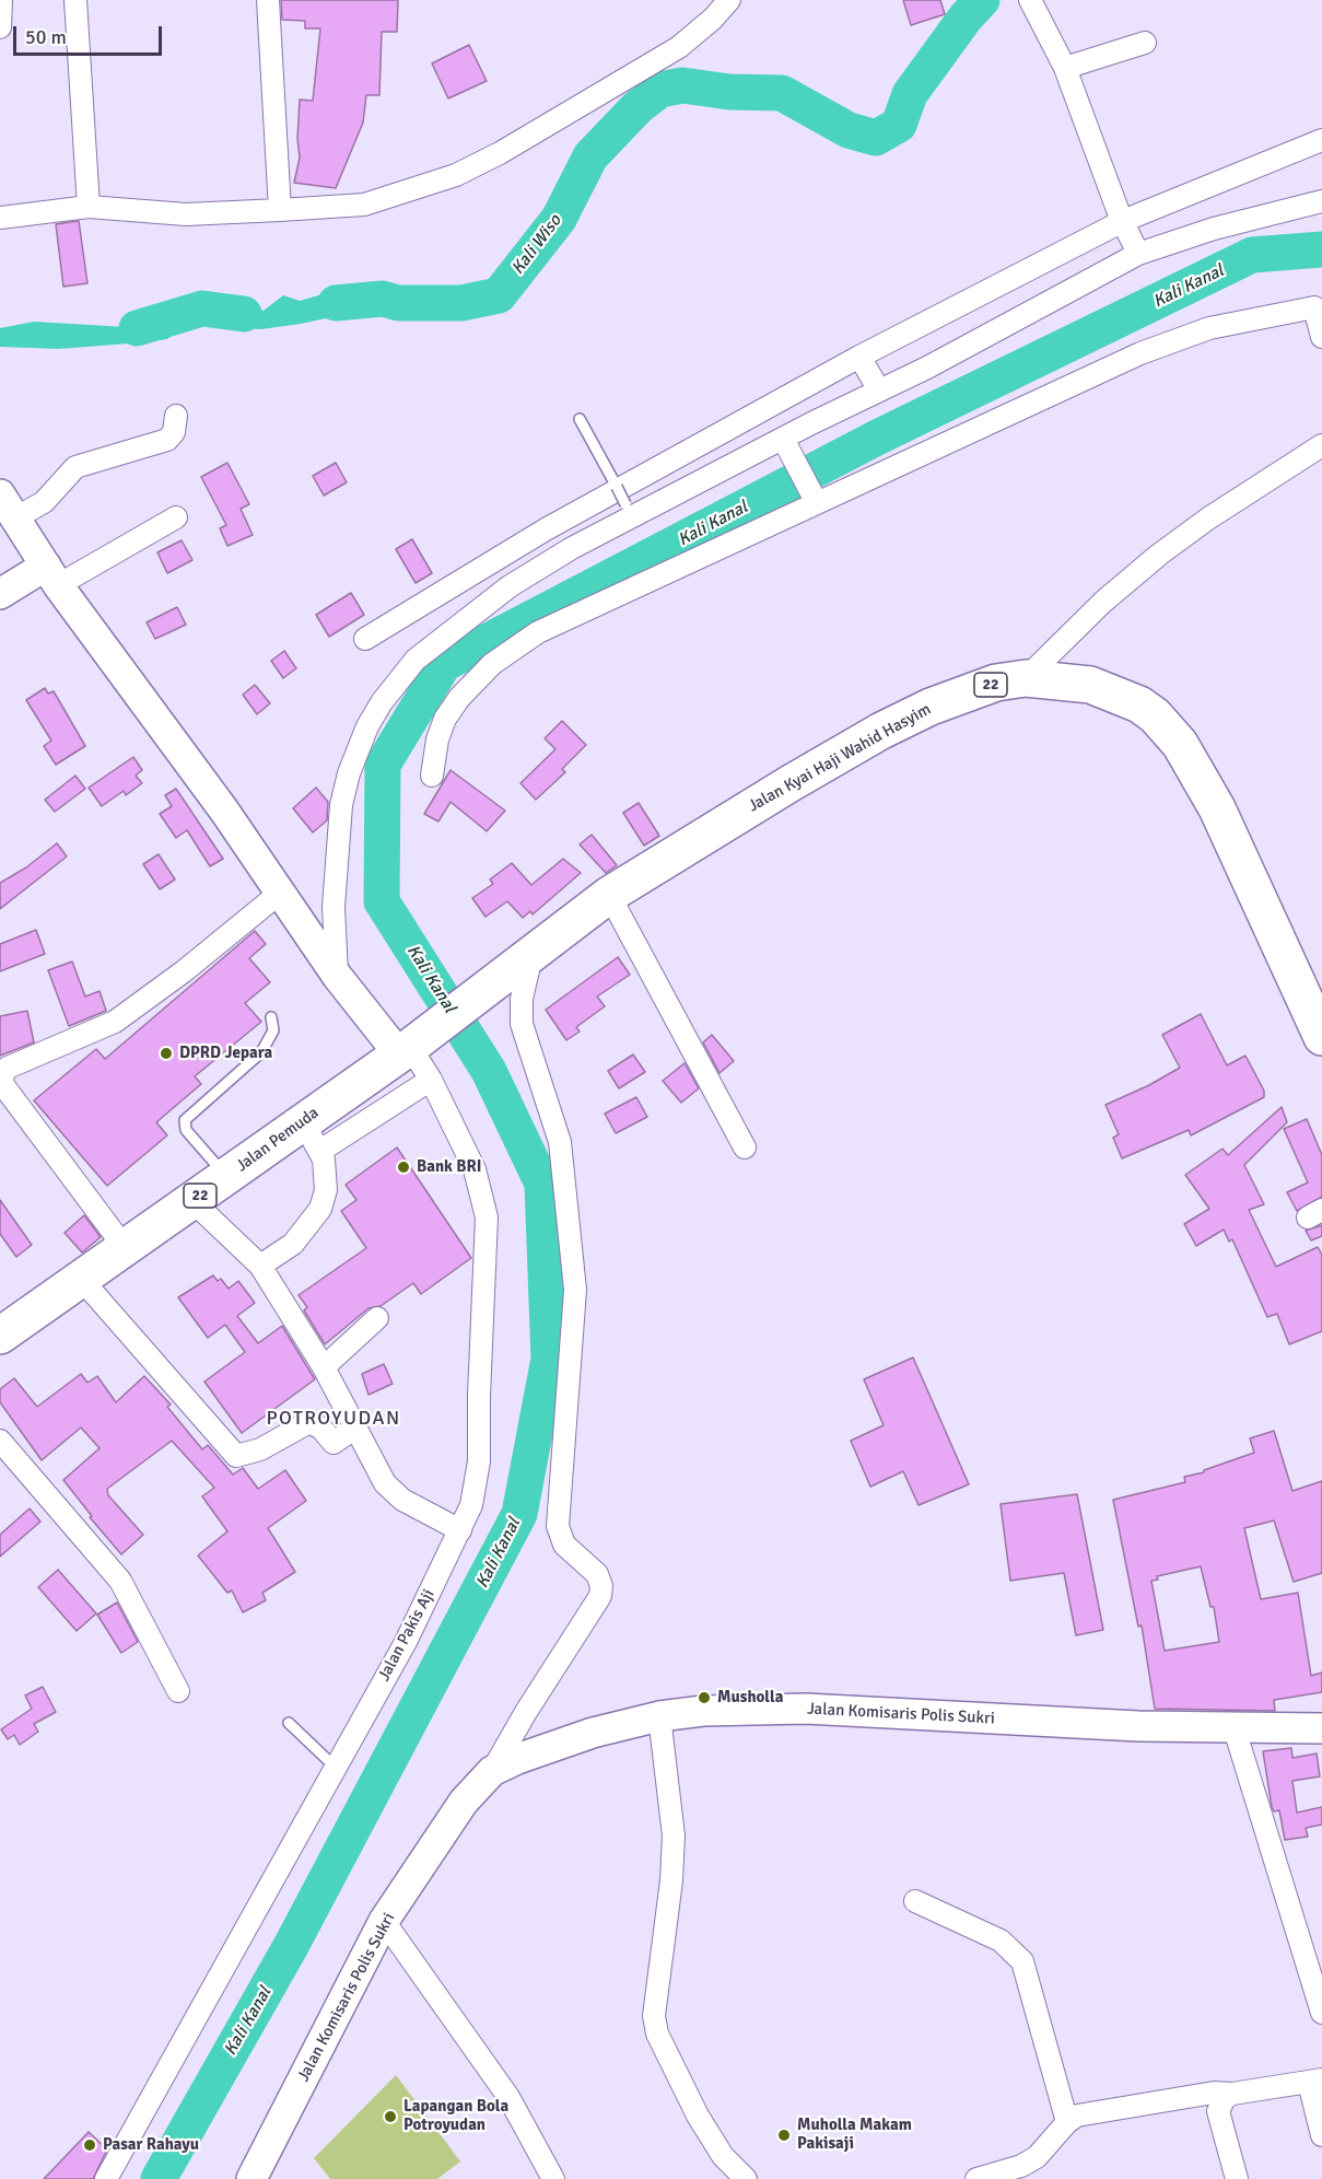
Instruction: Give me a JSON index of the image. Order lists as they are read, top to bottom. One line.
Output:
{"streets":{"highway":["22","Jalan Kyai Haji Wahid Hasyim","Jalan Pemuda"],"main road":["Jalan Komisaris Polis Sukri"],"street":["Jalan Pakis Aji"]},"crossings":[["22","Jalan Kyai Haji Wahid Hasyim"],["22","Jalan Pemuda"],["22","Jalan Pakis Aji"],["Jalan Pemuda","Jalan Pakis Aji"]],"districts":["POTROYUDAN"],"water":["Kali Wiso","Kali Kanal"],"places":["DPRD Jepara","Bank BRI","Musholla","Lapangan Bola Potroyudan","Muholla Makam Pakisaji","Pasar Rahayu"],"scale_bar":"50 m"}
